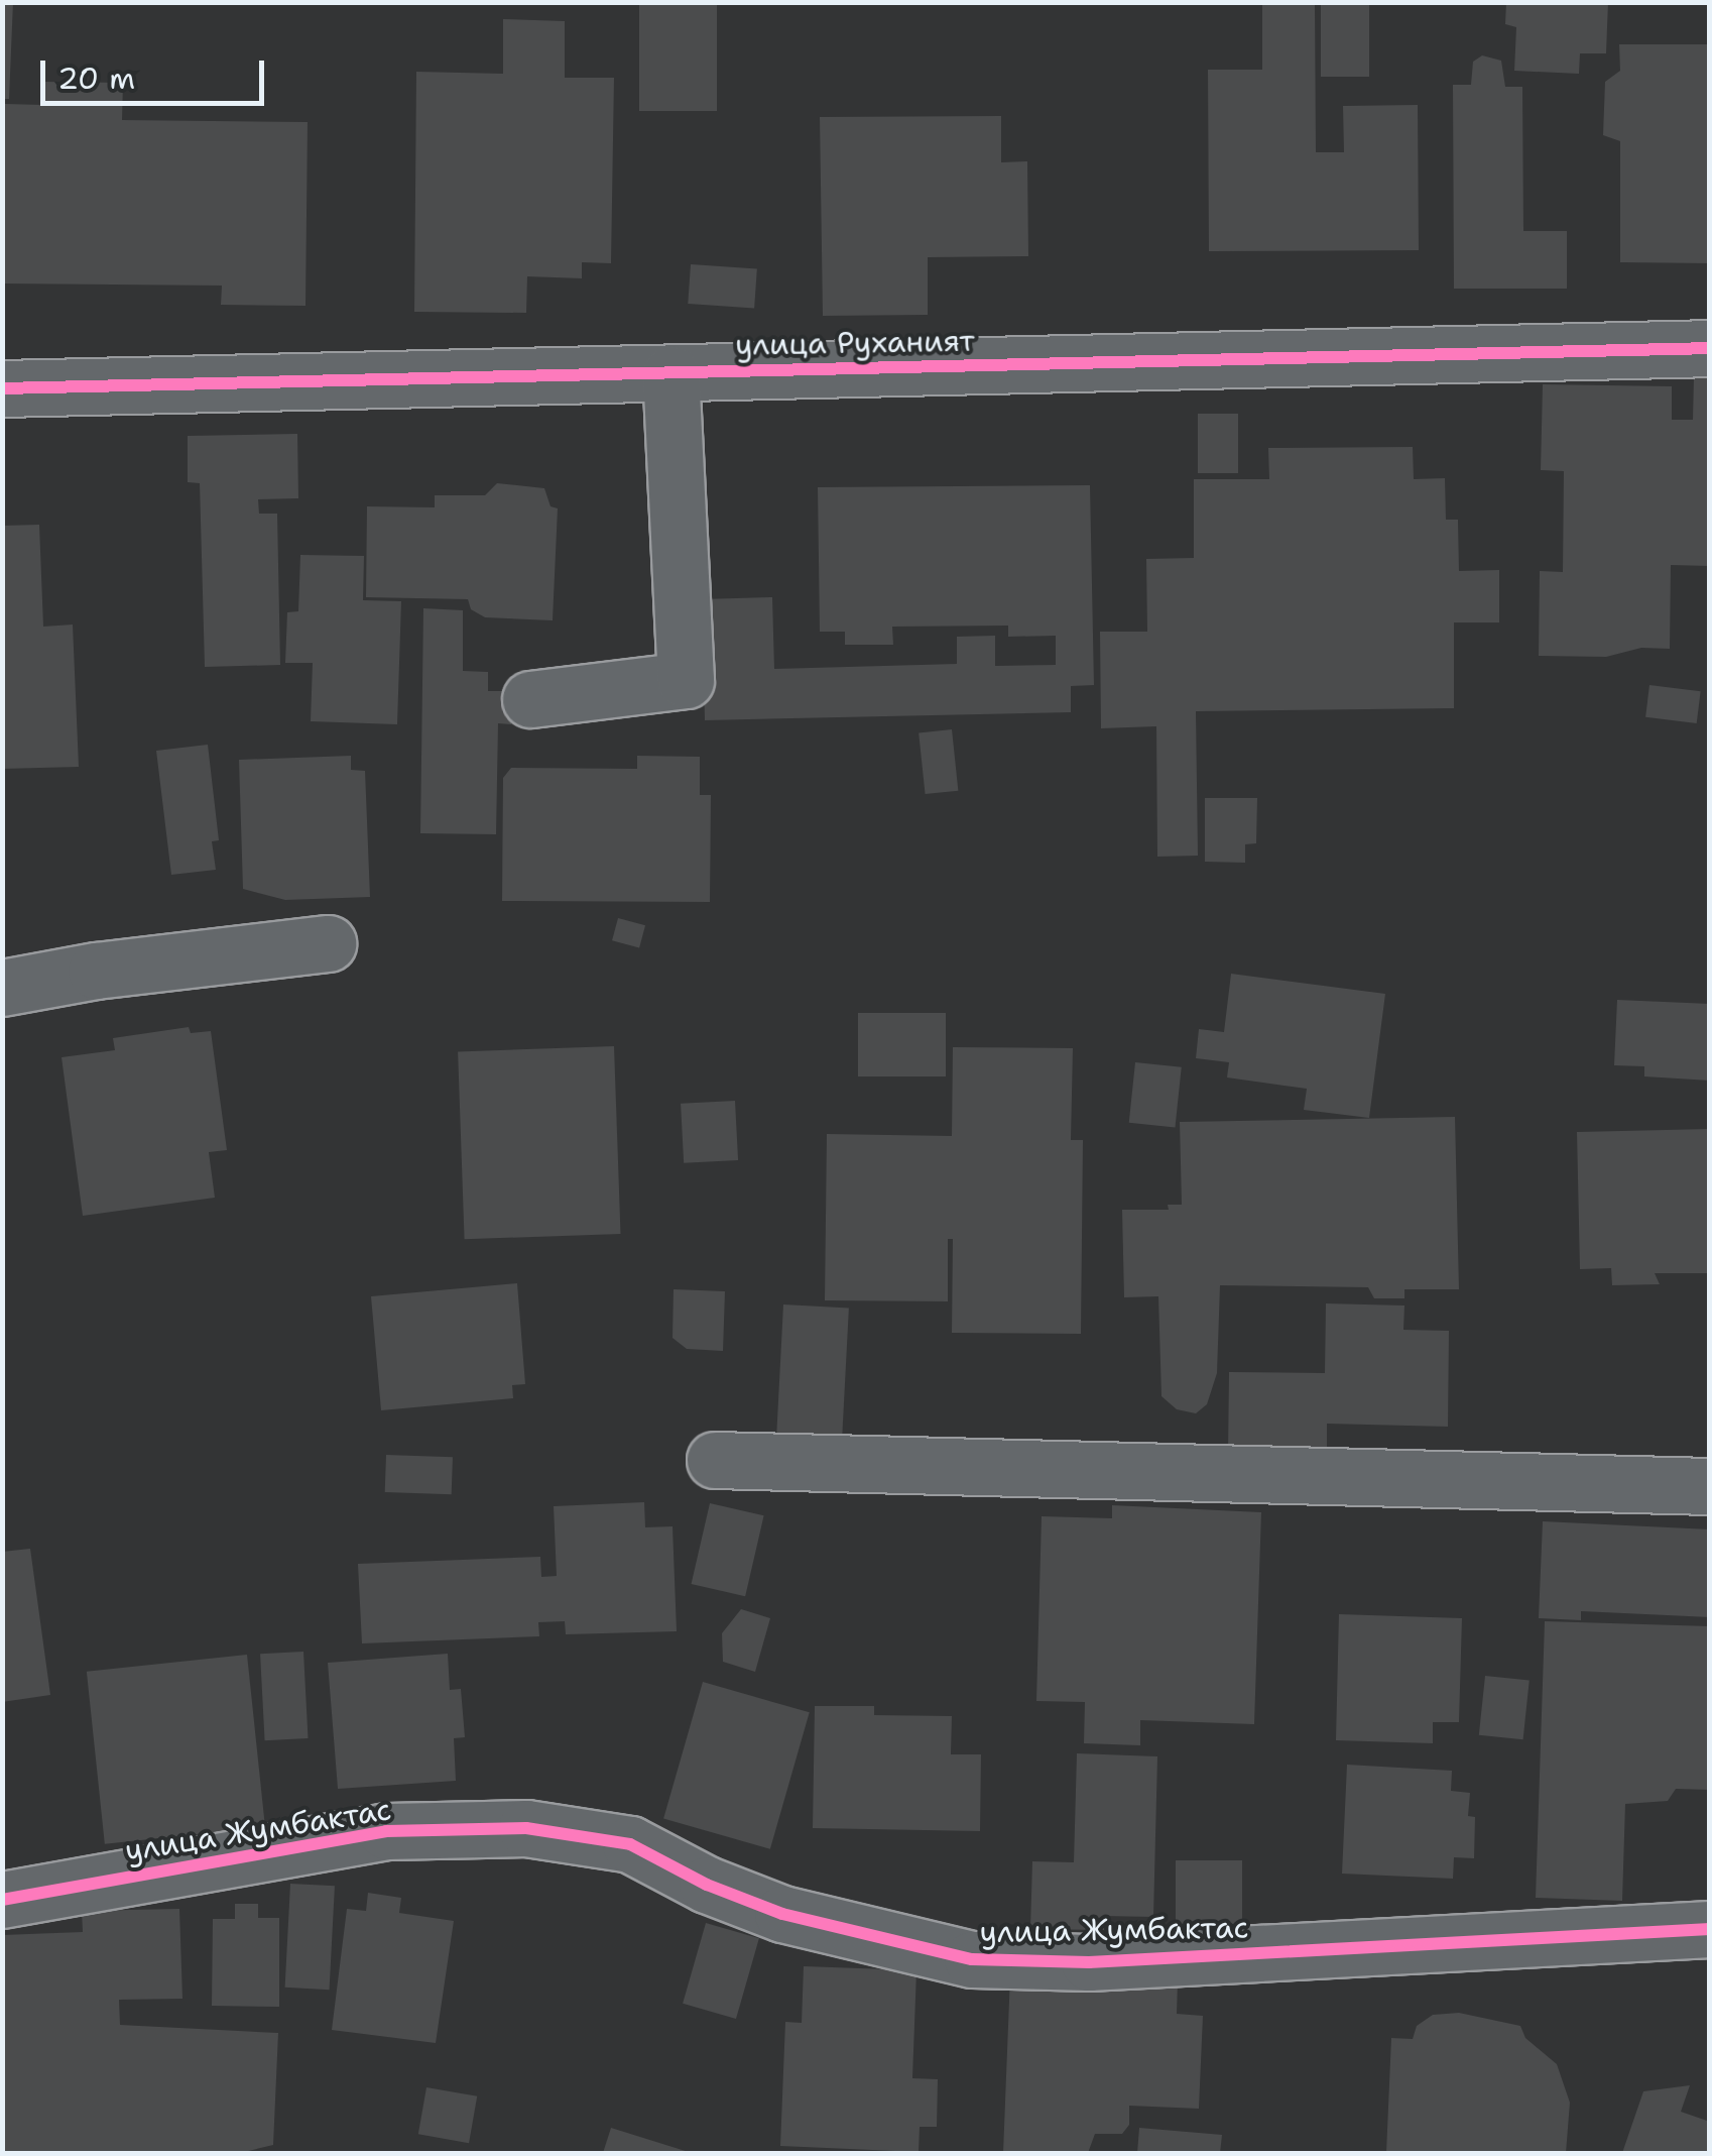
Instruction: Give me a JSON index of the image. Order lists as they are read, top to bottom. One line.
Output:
{"streets":{"street":["улица Руханият","улица Жумбактас"]},"scale_bar":"20 m"}
